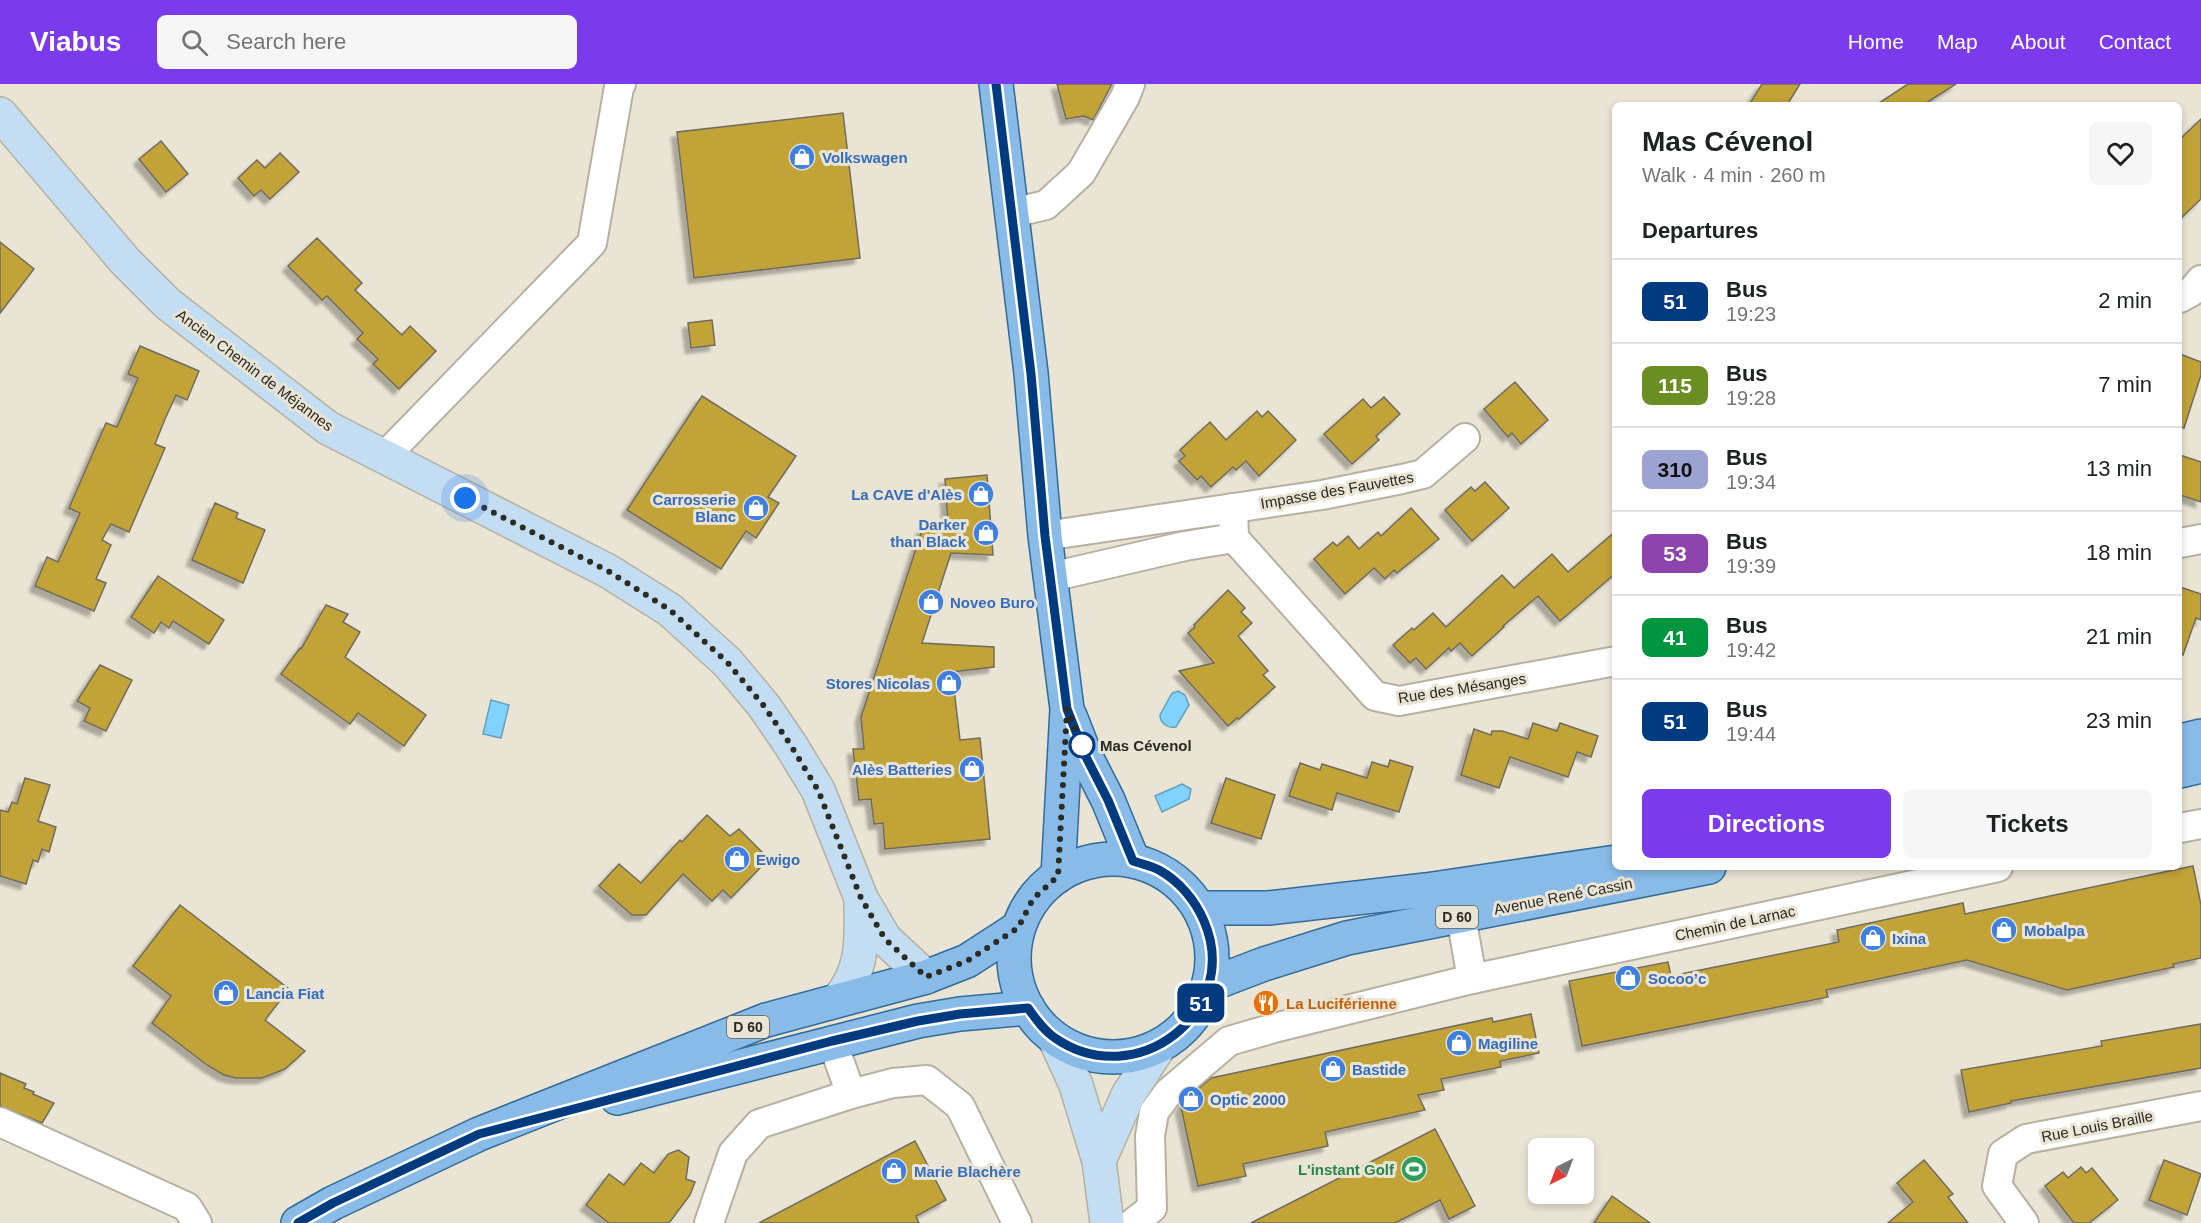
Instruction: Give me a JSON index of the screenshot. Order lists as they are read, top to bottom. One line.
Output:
{"streets":{"main road":["Avenue René Cassin","D 60"],"street":["Ancien Chemin de Méjannes","Impasse des Fauvettes","Rue des Mésanges","Chemin de Larnac","Rue Louis Braille"]},"crossings":[["Ancien Chemin de Méjannes","D 60"],["Avenue René Cassin","D 60"]],"places":{"shop":["Volkswagen","La CAVE d'Alès","Carrosserie Blanc","Darker than Black","Noveo Buro","Stores Nicolas","Alès Batteries","Ewigo","Mobalpa","Ixina","Socoo’c","Lancia Fiat","Magiline","Bastide","Optic 2000","Marie Blachère"],"other":["Mas Cévenol"],"restaurant":["La Luciférienne"],"sports":["L'instant Golf"]},"lines":["bus line 51"],"north":"bottom left","page":{"header":"Viabus","search":"Search here","nav":["Home","Map","About","Contact"],"on_map":"51","heading":[["Mas Cévenol","Walk · 4 min · 260 m"],"Departures"],"list":[{"mark":"51","name":"Bus","note":"19:23","value":"2 min"},{"mark":"115","name":"Bus","note":"19:28","value":"7 min"},{"mark":"310","name":"Bus","note":"19:34","value":"13 min"},{"mark":"53","name":"Bus","note":"19:39","value":"18 min"},{"mark":"41","name":"Bus","note":"19:42","value":"21 min"},{"mark":"51","name":"Bus","note":"19:44","value":"23 min"}],"buttons":["Directions","Tickets"]}}
